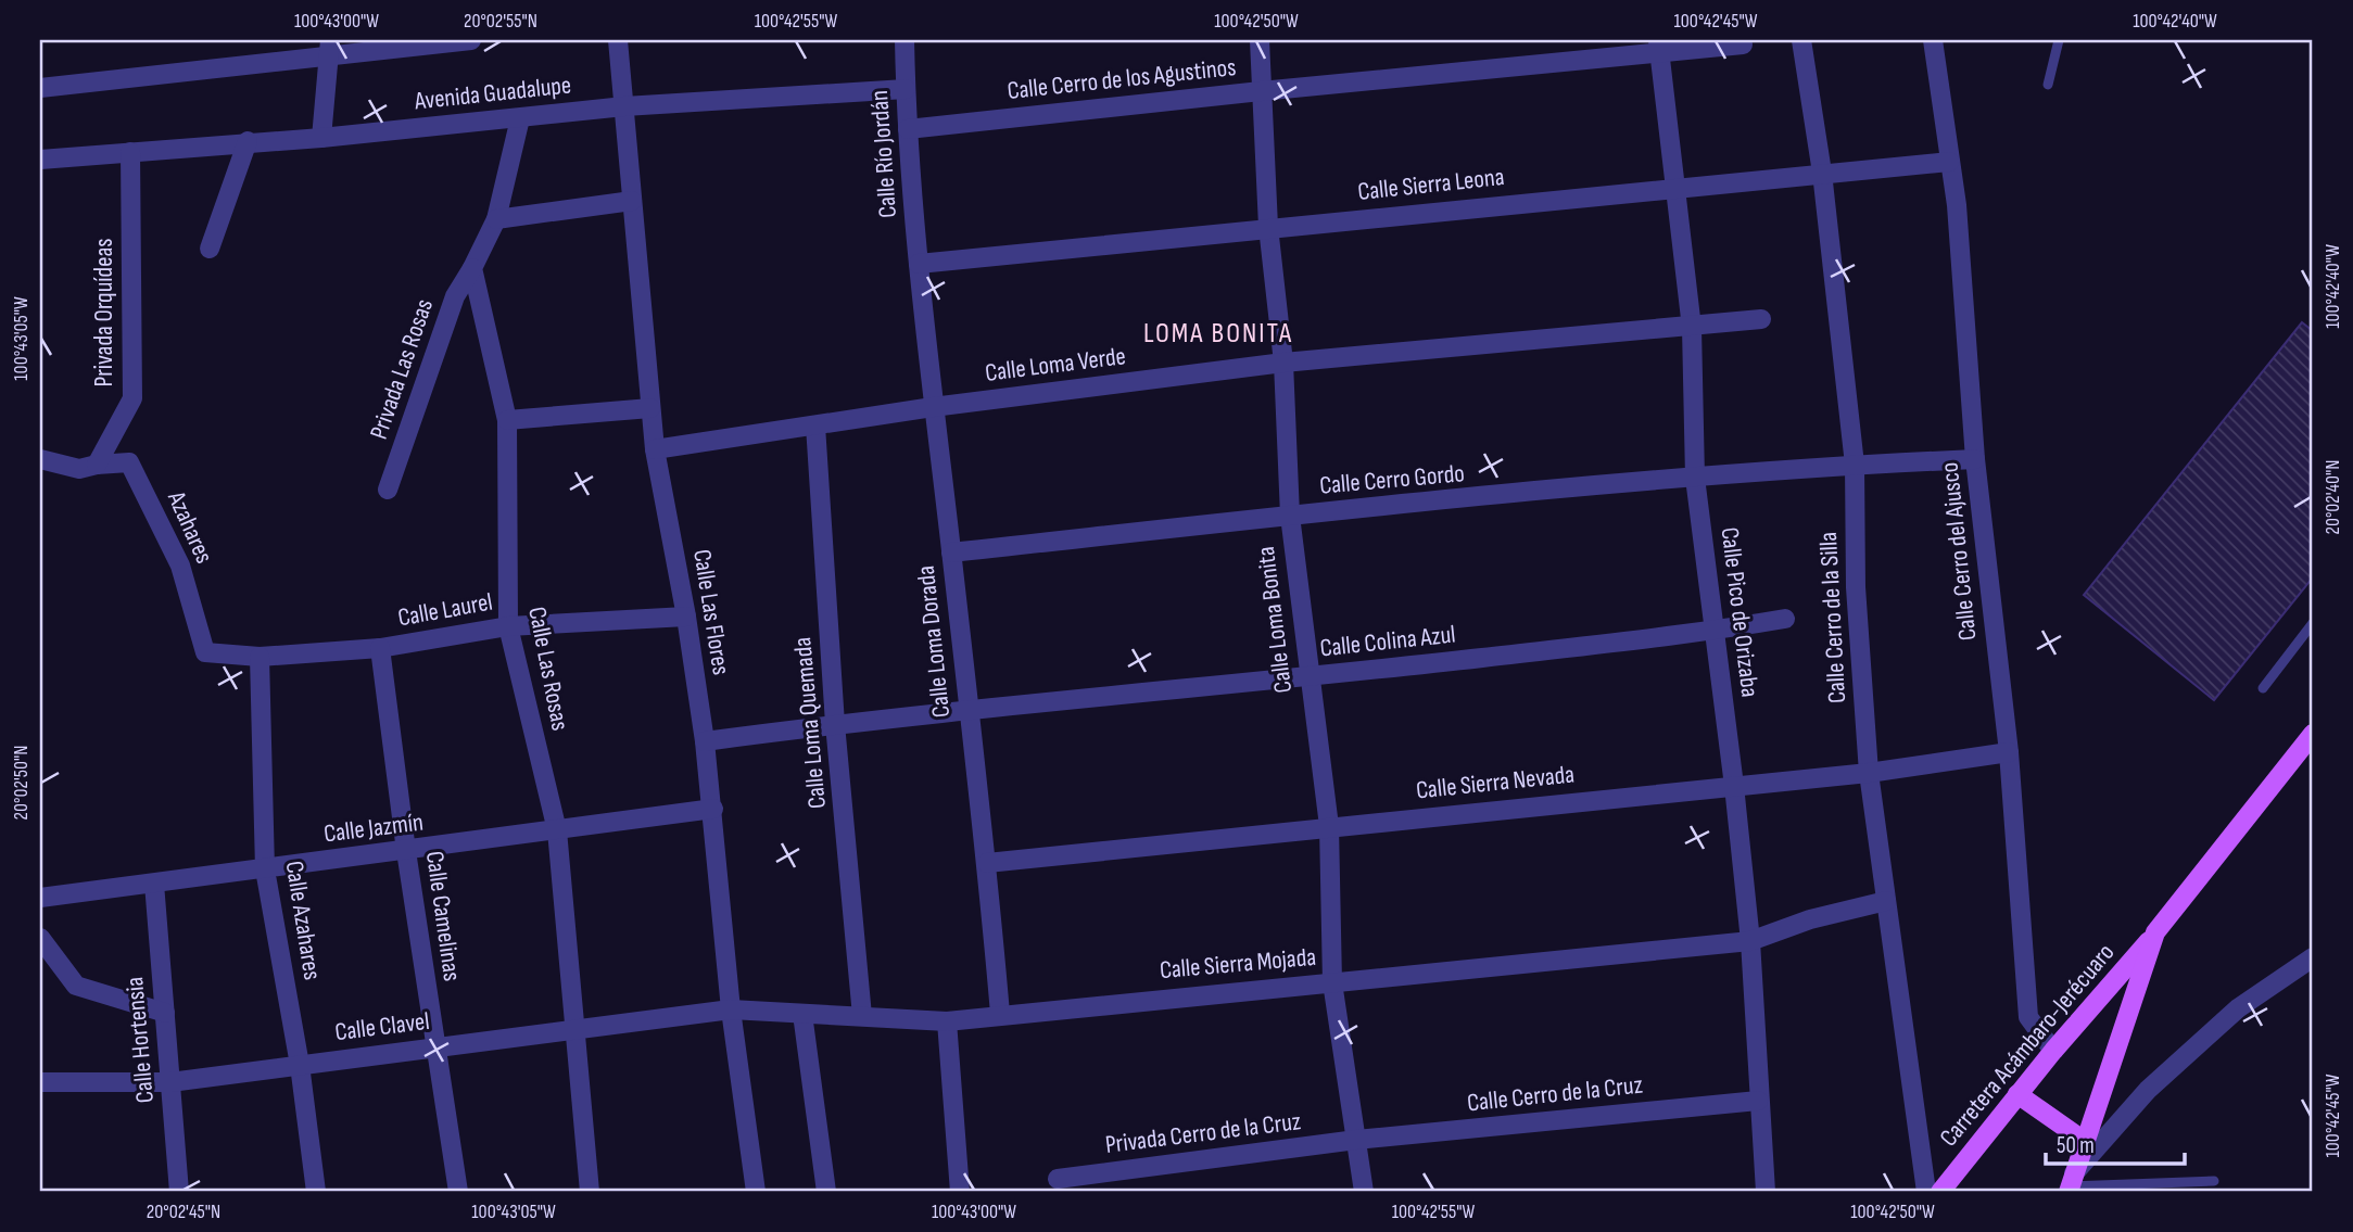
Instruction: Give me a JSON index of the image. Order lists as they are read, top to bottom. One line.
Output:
{"streets":{"main road":["Carretera Acámbaro-Jerécuaro"],"street":["Calle Cerro de los Agustinos","Avenida Guadalupe","Calle Río Jordán","Calle Sierra Leona","Privada Orquídeas","Calle Loma Verde","Privada Las Rosas","Calle Cerro Gordo","Azahares","Calle Cerro del Ajusco","Calle Laurel","Calle Las Flores","Calle Pico de Orizaba","Calle Cerro de la Silla","Calle Loma Bonita","Calle Loma Dorada","Calle Colina Azul","Calle Las Rosas","Calle Loma Quemada","Calle Sierra Nevada","Calle Jazmín","Calle Camelinas","Calle Azahares","Calle Sierra Mojada","Calle Clavel","Calle Hortensia","Calle Cerro de la Cruz","Privada Cerro de la Cruz"]},"crossings":[["Calle Cerro de los Agustinos","Calle Río Jordán"],["Calle Cerro de los Agustinos","Calle Pico de Orizaba"],["Calle Cerro de los Agustinos","Calle Loma Bonita"],["Avenida Guadalupe","Calle Río Jordán"],["Avenida Guadalupe","Privada Orquídeas"],["Avenida Guadalupe","Calle Las Flores"],["Calle Río Jordán","Calle Sierra Leona"],["Calle Río Jordán","Calle Loma Dorada"],["Calle Sierra Leona","Calle Cerro del Ajusco"],["Calle Sierra Leona","Calle Pico de Orizaba"],["Calle Sierra Leona","Calle Cerro de la Silla"],["Calle Sierra Leona","Calle Loma Bonita"],["Calle Sierra Leona","Calle Loma Dorada"],["Privada Orquídeas","Azahares"],["Calle Loma Verde","Calle Las Flores"],["Calle Loma Verde","Calle Pico de Orizaba"],["Calle Loma Verde","Calle Loma Bonita"],["Calle Loma Verde","Calle Loma Dorada"],["Calle Loma Verde","Calle Loma Quemada"],["Privada Las Rosas","Calle Las Rosas"],["Calle Cerro Gordo","Calle Cerro del Ajusco"],["Calle Cerro Gordo","Calle Pico de Orizaba"],["Calle Cerro Gordo","Calle Cerro de la Silla"],["Calle Cerro Gordo","Calle Loma Bonita"],["Calle Cerro Gordo","Calle Loma Dorada"],["Azahares","Calle Laurel"],["Azahares","Calle Azahares"],["Calle Cerro del Ajusco","Calle Sierra Nevada"],["Calle Cerro del Ajusco","Carretera Acámbaro-Jerécuaro"],["Calle Laurel","Calle Las Flores"],["Calle Laurel","Calle Las Rosas"],["Calle Laurel","Calle Camelinas"],["Calle Laurel","Calle Azahares"],["Calle Las Flores","Calle Colina Azul"],["Calle Las Flores","Calle Jazmín"],["Calle Las Flores","Calle Sierra Mojada"],["Calle Las Flores","Calle Clavel"],["Calle Pico de Orizaba","Calle Colina Azul"],["Calle Pico de Orizaba","Calle Sierra Nevada"],["Calle Pico de Orizaba","Calle Sierra Mojada"],["Calle Pico de Orizaba","Calle Cerro de la Cruz"],["Calle Cerro de la Silla","Calle Sierra Nevada"],["Calle Cerro de la Silla","Calle Sierra Mojada"],["Calle Loma Bonita","Calle Colina Azul"],["Calle Loma Bonita","Calle Sierra Nevada"],["Calle Loma Bonita","Calle Sierra Mojada"],["Calle Loma Bonita","Calle Cerro de la Cruz"],["Calle Loma Bonita","Privada Cerro de la Cruz"],["Calle Loma Dorada","Calle Colina Azul"],["Calle Loma Dorada","Calle Sierra Nevada"],["Calle Loma Dorada","Calle Sierra Mojada"],["Calle Colina Azul","Calle Loma Quemada"],["Calle Las Rosas","Calle Jazmín"],["Calle Las Rosas","Calle Clavel"],["Calle Loma Quemada","Calle Sierra Mojada"],["Calle Jazmín","Calle Camelinas"],["Calle Jazmín","Calle Azahares"],["Calle Jazmín","Calle Hortensia"],["Calle Camelinas","Calle Clavel"],["Calle Azahares","Calle Clavel"],["Calle Sierra Mojada","Calle Clavel"],["Calle Clavel","Calle Hortensia"],["Calle Cerro de la Cruz","Privada Cerro de la Cruz"]],"districts":["LOMA BONITA"],"scale_bar":"50 m","coordinates":["100°43'00\"W","20°02'55\"N","100°42'55\"W","100°42'50\"W","100°42'45\"W","100°42'40\"W","100°43'05\"W","20°02'40\"N","20°02'50\"N","20°02'45\"N"]}
